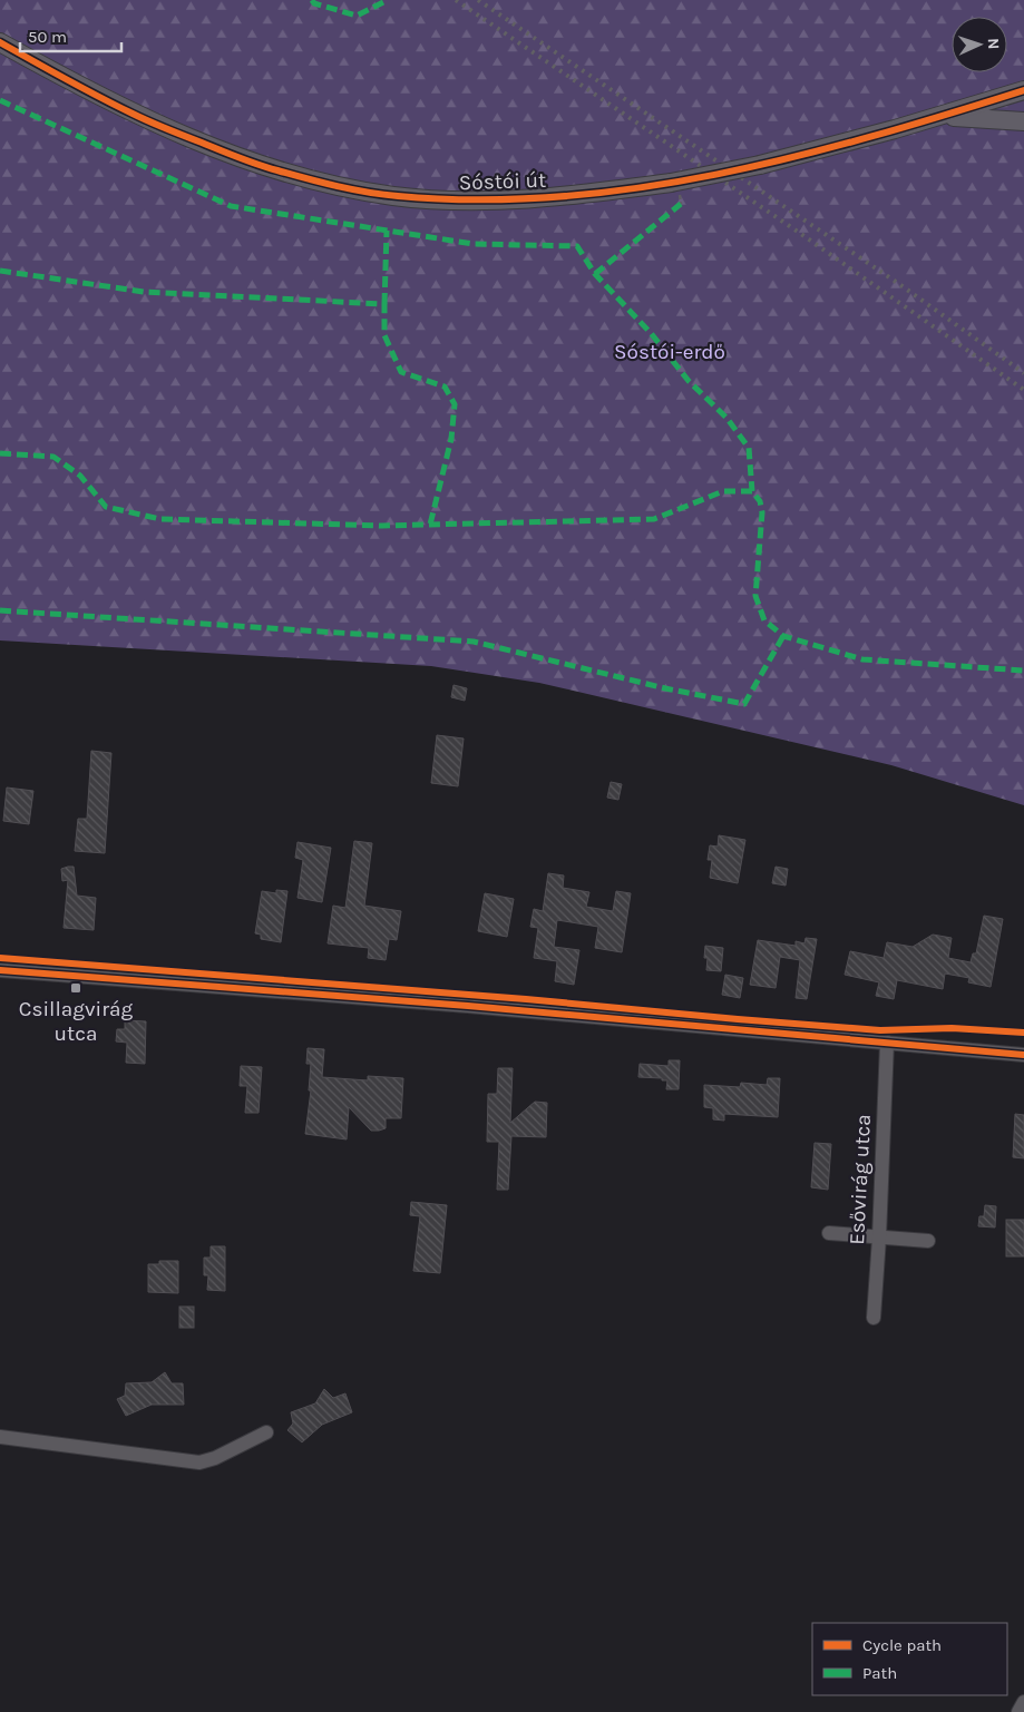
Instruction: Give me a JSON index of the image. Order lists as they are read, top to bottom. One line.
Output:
{"streets":{"main road":["Sóstói út"],"street":["Esővirág utca"]},"parks":["Sóstói-erdő"],"places":{"transit":["Csillagvirág utca"]},"legend":["Cycle path","Path"],"scale_bar":"50 m","north":"right"}
